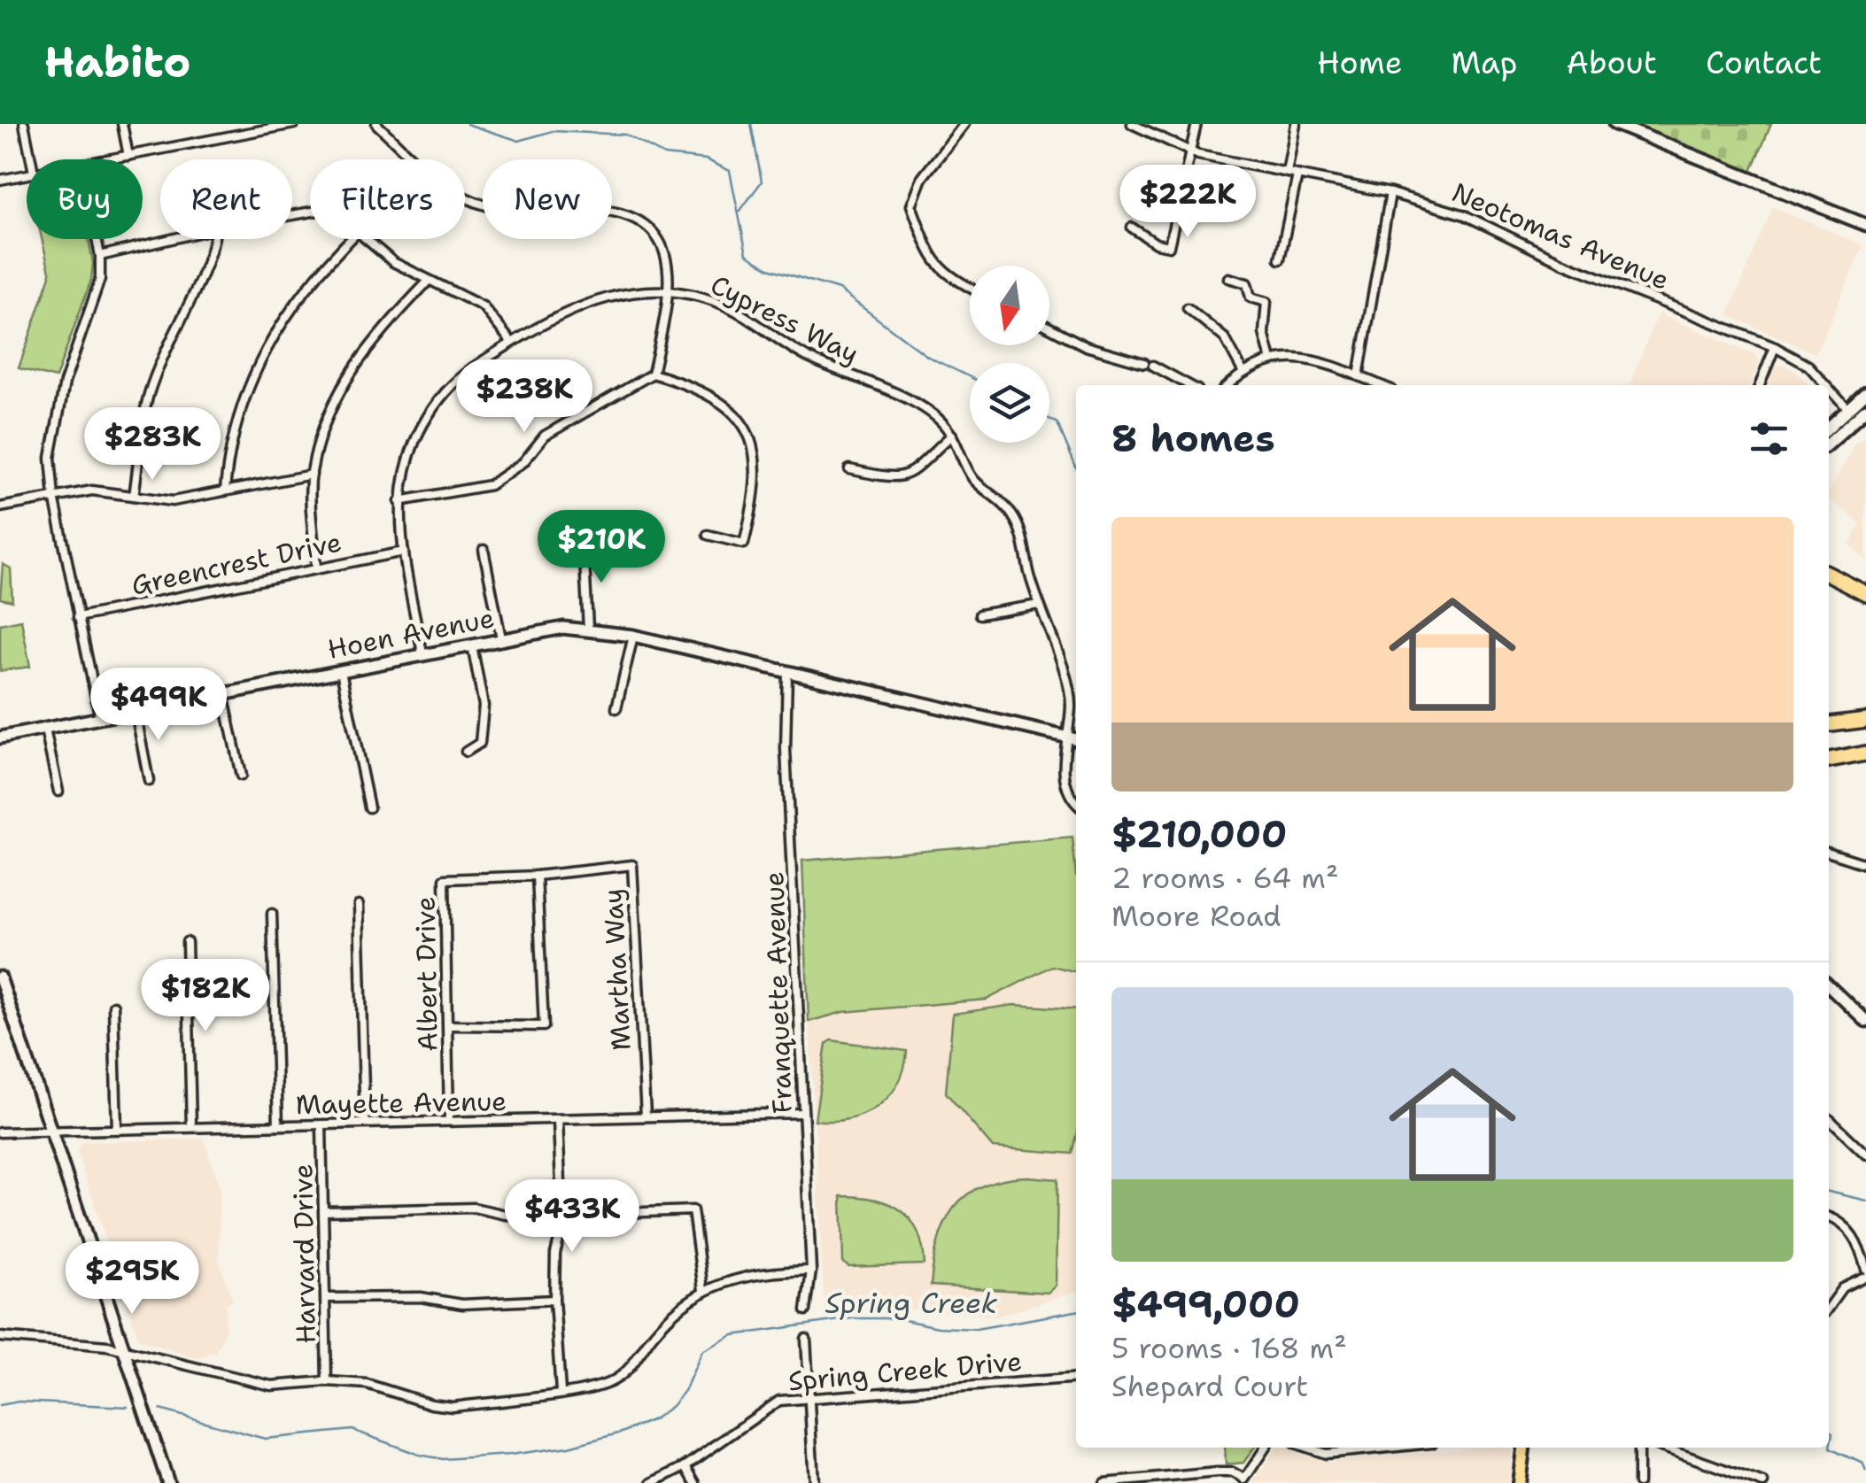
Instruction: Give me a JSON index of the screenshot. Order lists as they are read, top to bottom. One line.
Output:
{"streets":{"street":["Neotomas Avenue","Cypress Way","Greencrest Drive","Hoen Avenue","Martha Way","Albert Drive","Franquette Avenue","Mayette Avenue","Harvard Drive","Spring Creek Drive"]},"crossings":[["Cypress Way","Greencrest Drive"],["Cypress Way","Hoen Avenue"],["Hoen Avenue","Franquette Avenue"],["Martha Way","Albert Drive"],["Martha Way","Mayette Avenue"],["Albert Drive","Mayette Avenue"],["Franquette Avenue","Mayette Avenue"],["Mayette Avenue","Harvard Drive"]],"water":["Spring Creek"],"north":"bottom","page":{"header":"Habito","nav":["Home","Map","About","Contact"],"chip":["Buy","Rent","Filters","New"],"price":["$222K","$238K","$283K","$210K","$499K","$182K","$433K","$295K"],"heading":"8 homes","list":[{"name":"$210,000","note":"2 rooms · 64 m² · Moore Road"},{"name":"$499,000","note":"5 rooms · 168 m² · Shepard Court"}]}}
